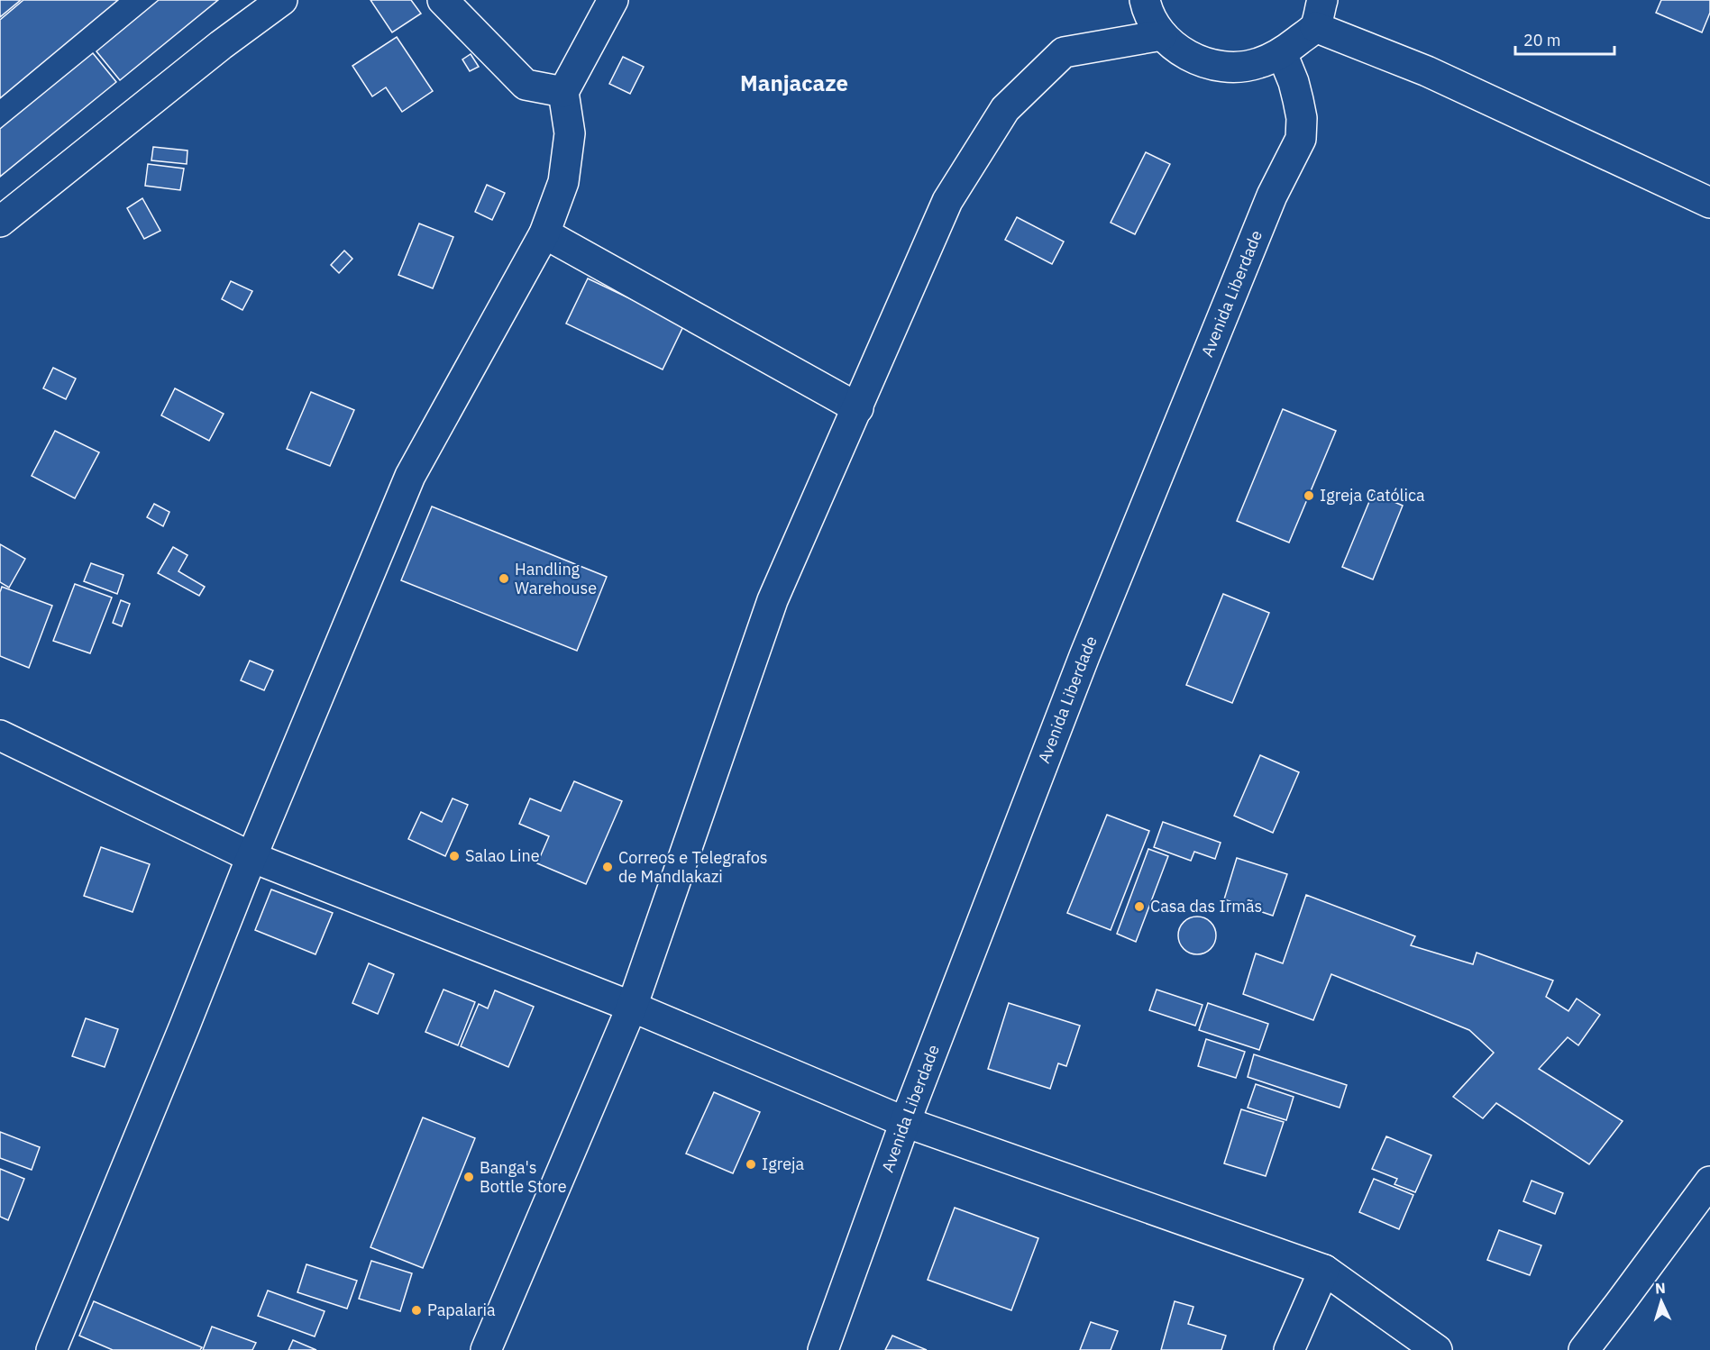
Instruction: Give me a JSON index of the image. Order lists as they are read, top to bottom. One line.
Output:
{"streets":{"street":["Avenida Liberdade"]},"districts":["Manjacaze"],"places":["Igreja Católica","Handling Warehouse","Salao Line","Correos e Telegrafos de Mandlakazi","Casa das Irmãs","Igreja","Banga's Bottle Store","Papalaria"],"scale_bar":"20 m","north":"top"}
